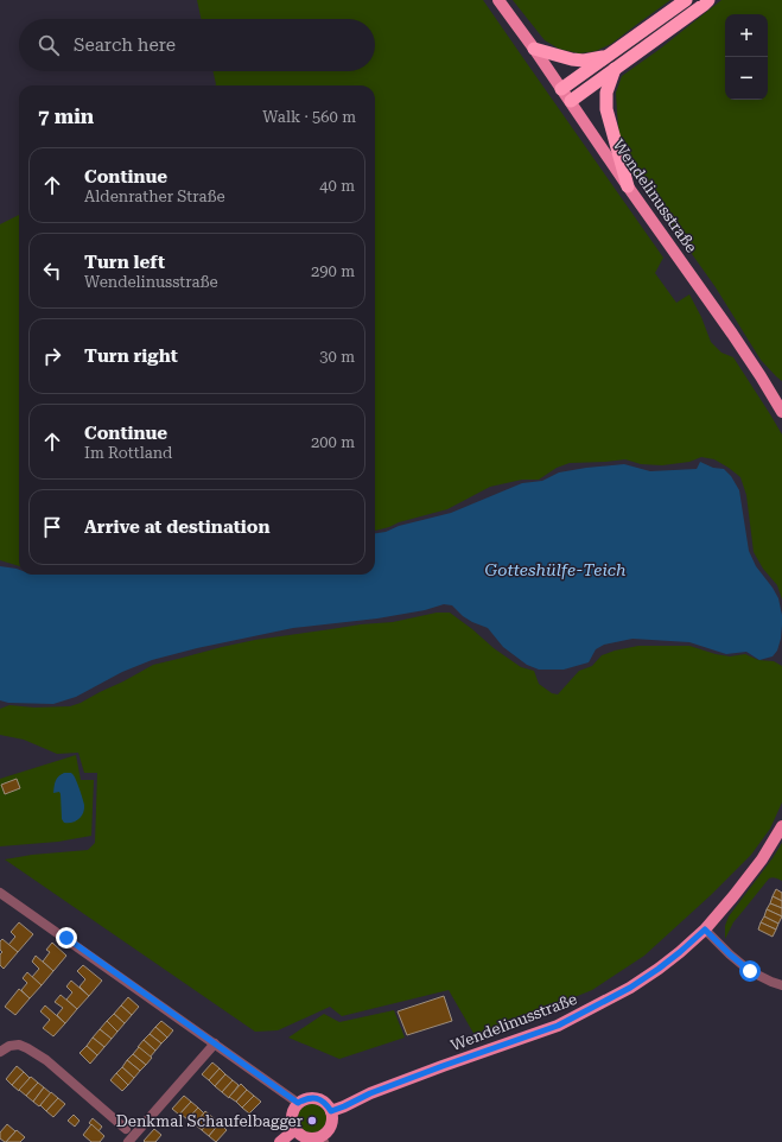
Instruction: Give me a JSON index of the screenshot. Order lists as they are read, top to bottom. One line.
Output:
{"streets":{"main road":["Wendelinusstraße"]},"water":["Gotteshülfe-Teich"],"places":["Denkmal Schaufelbagger"],"page":{"map_buttons":["+","−"],"search":"Search here","heading":["7 min","Walk · 560 m"],"list":[["Continue","Aldenrather Straße","40 m"],["Turn left","Wendelinusstraße","290 m"],["Turn right","30 m"],["Continue","Im Rottland","200 m"],"Arrive at destination"]}}
